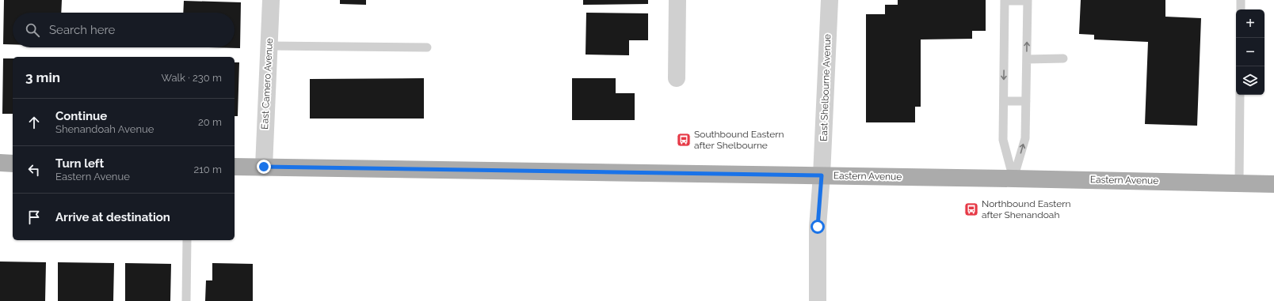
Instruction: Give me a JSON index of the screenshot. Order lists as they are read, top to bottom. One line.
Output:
{"streets":{"main road":["Eastern Avenue"],"street":["East Camero Avenue","East Shelbourne Avenue"]},"crossings":[["East Camero Avenue","Eastern Avenue"],["East Shelbourne Avenue","Eastern Avenue"]],"places":{"bus stop":["Southbound Eastern after Shelbourne","Northbound Eastern after Shenandoah"]},"page":{"map_buttons":["+","−"],"search":"Search here","heading":["3 min","Walk · 230 m"],"list":[["Continue","Shenandoah Avenue","20 m"],["Turn left","Eastern Avenue","210 m"],"Arrive at destination"]}}
